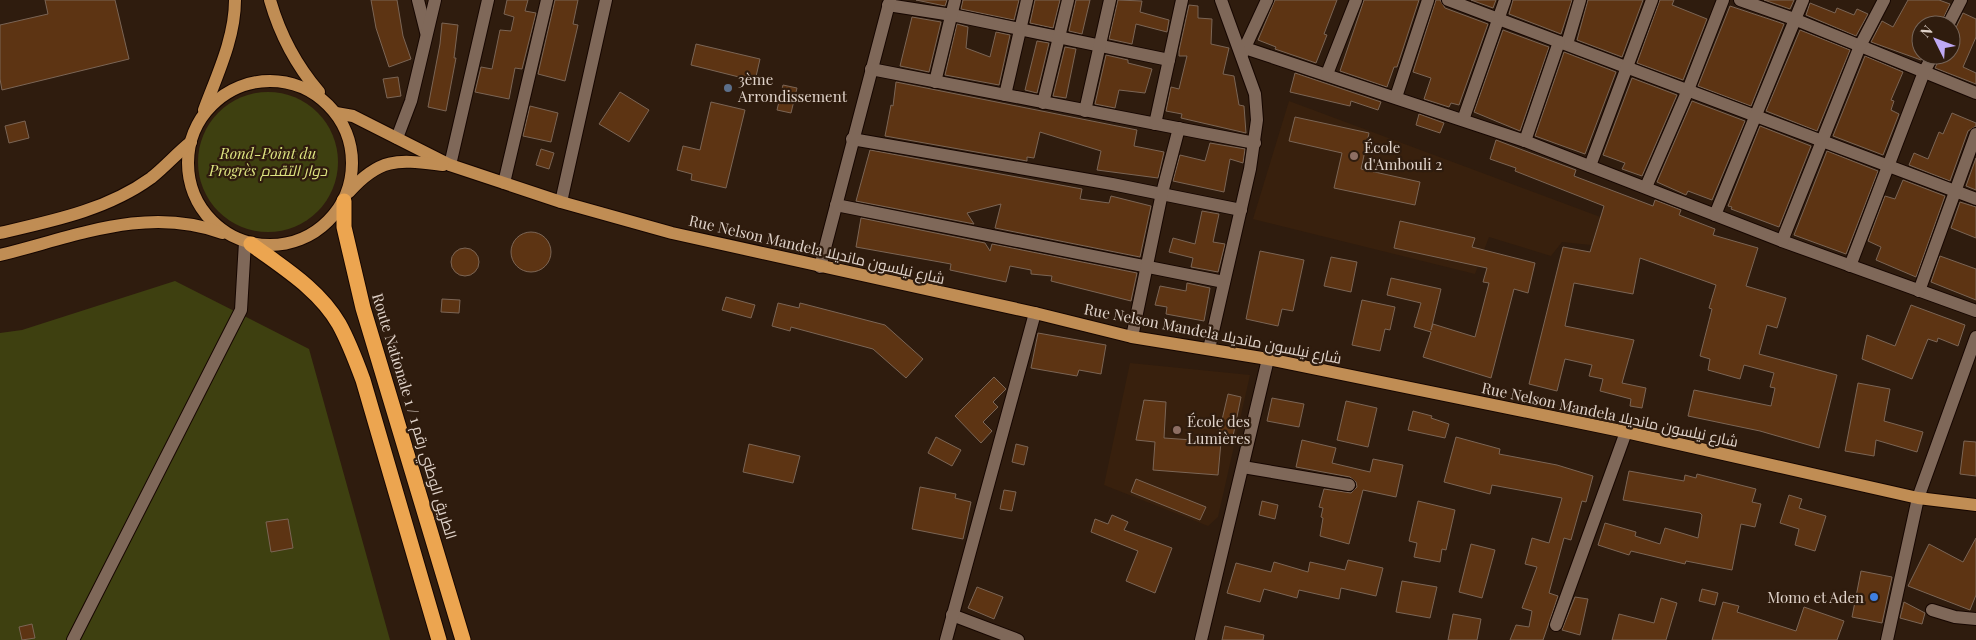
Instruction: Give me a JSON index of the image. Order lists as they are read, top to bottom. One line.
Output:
{"streets":{"highway":["Route Nationale 1 / الطريق الوطني رقم 1"],"main road":["Rue Nelson Mandela شارع نيلسون مانديلا"]},"crossings":[["Rue Nelson Mandela شارع نيلسون مانديلا","Route Nationale 1 / الطريق الوطني رقم 1"]],"parks":["Rond-Point du Progrès دوار التقدم"],"places":["3ème Arrondissement","École d'Ambouli 2","École des Lumières","Momo et Aden"],"north":"top left"}
